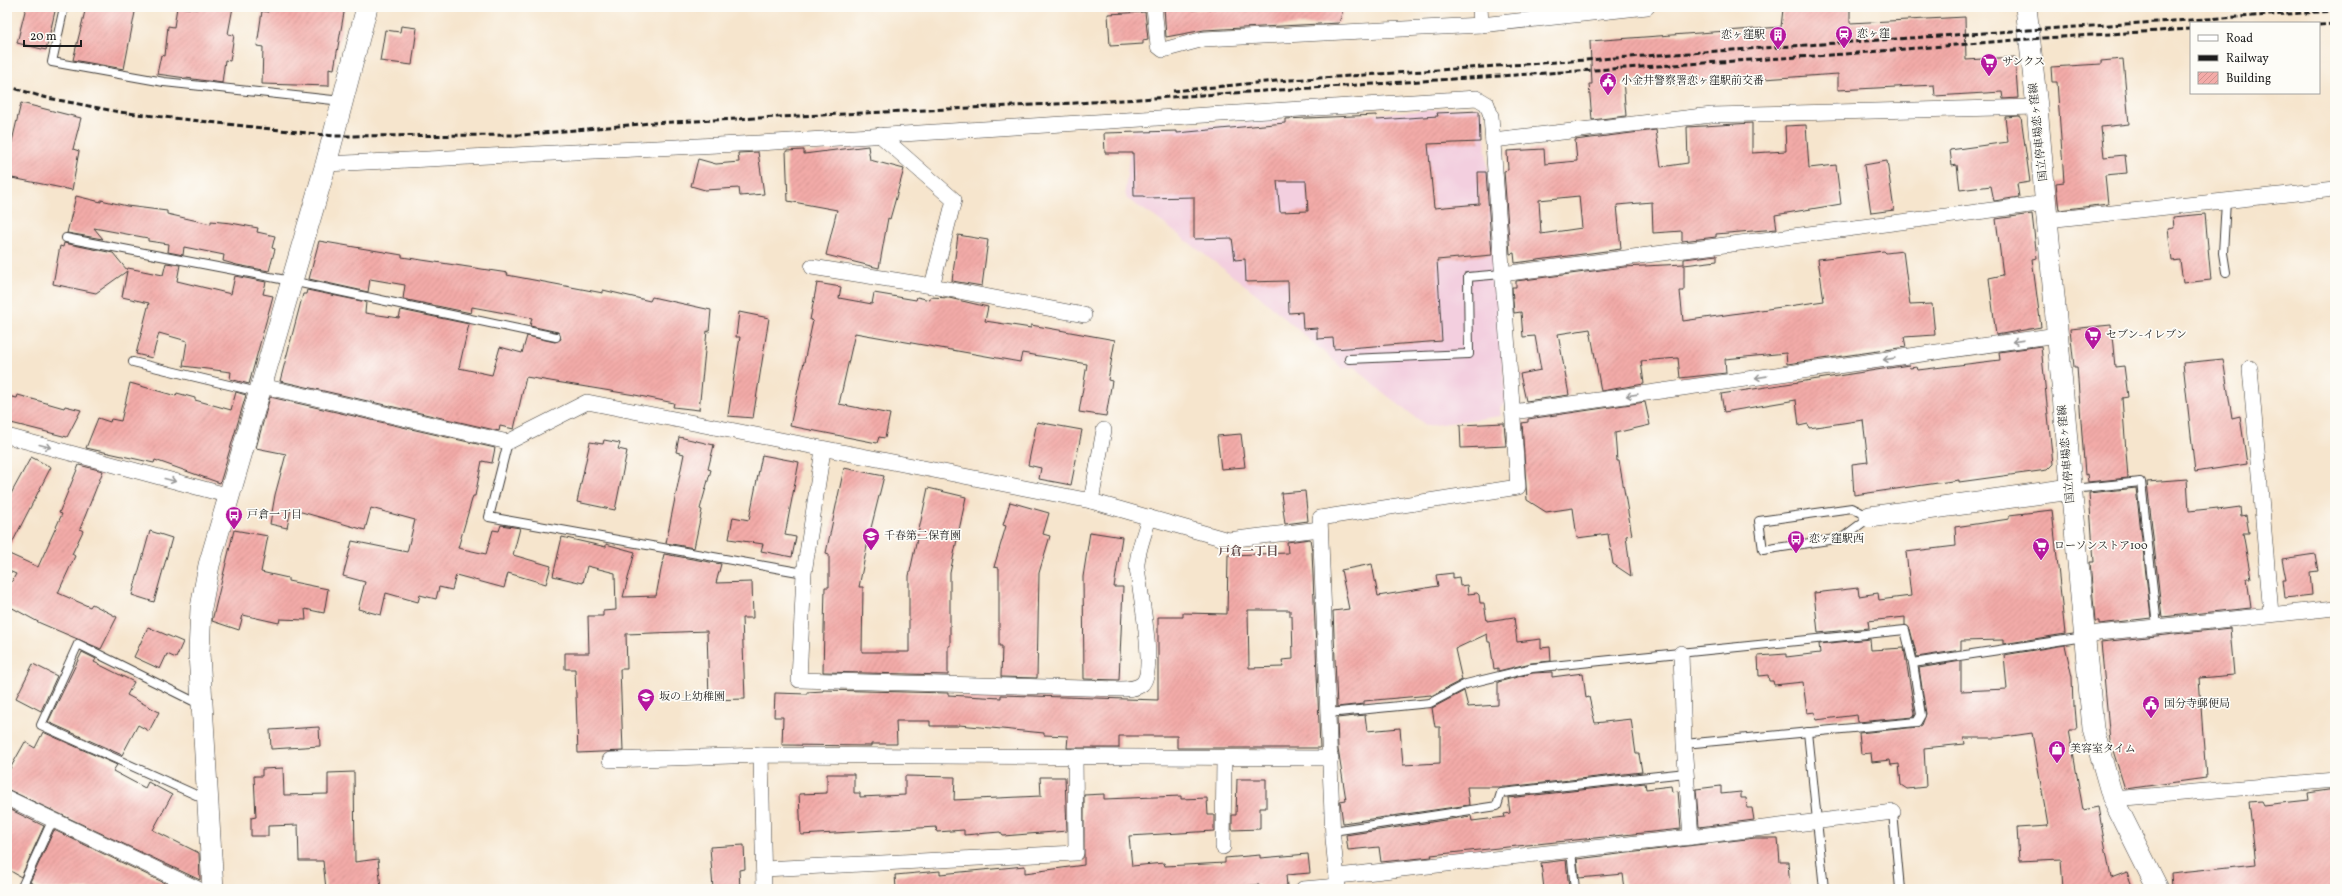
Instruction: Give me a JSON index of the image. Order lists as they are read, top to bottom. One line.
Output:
{"streets":{"street":["国立停車場恋ヶ窪線"]},"districts":["戸倉一丁目"],"places":{"station":["恋ヶ窪"],"building":["恋ヶ窪駅"],"supermarket":["サンクス","セブン-イレブン","ローソンストア100"],"public building":["小金井警察署恋ヶ窪駅前交番","国分寺郵便局"],"bus stop":["戸倉一丁目","恋ヶ窪駅西"],"school or university":["千春第二保育園","坂の上幼稚園"],"shop":["美容室タイム"]},"legend":["Road","Railway","Building"],"scale_bar":"20 m"}
